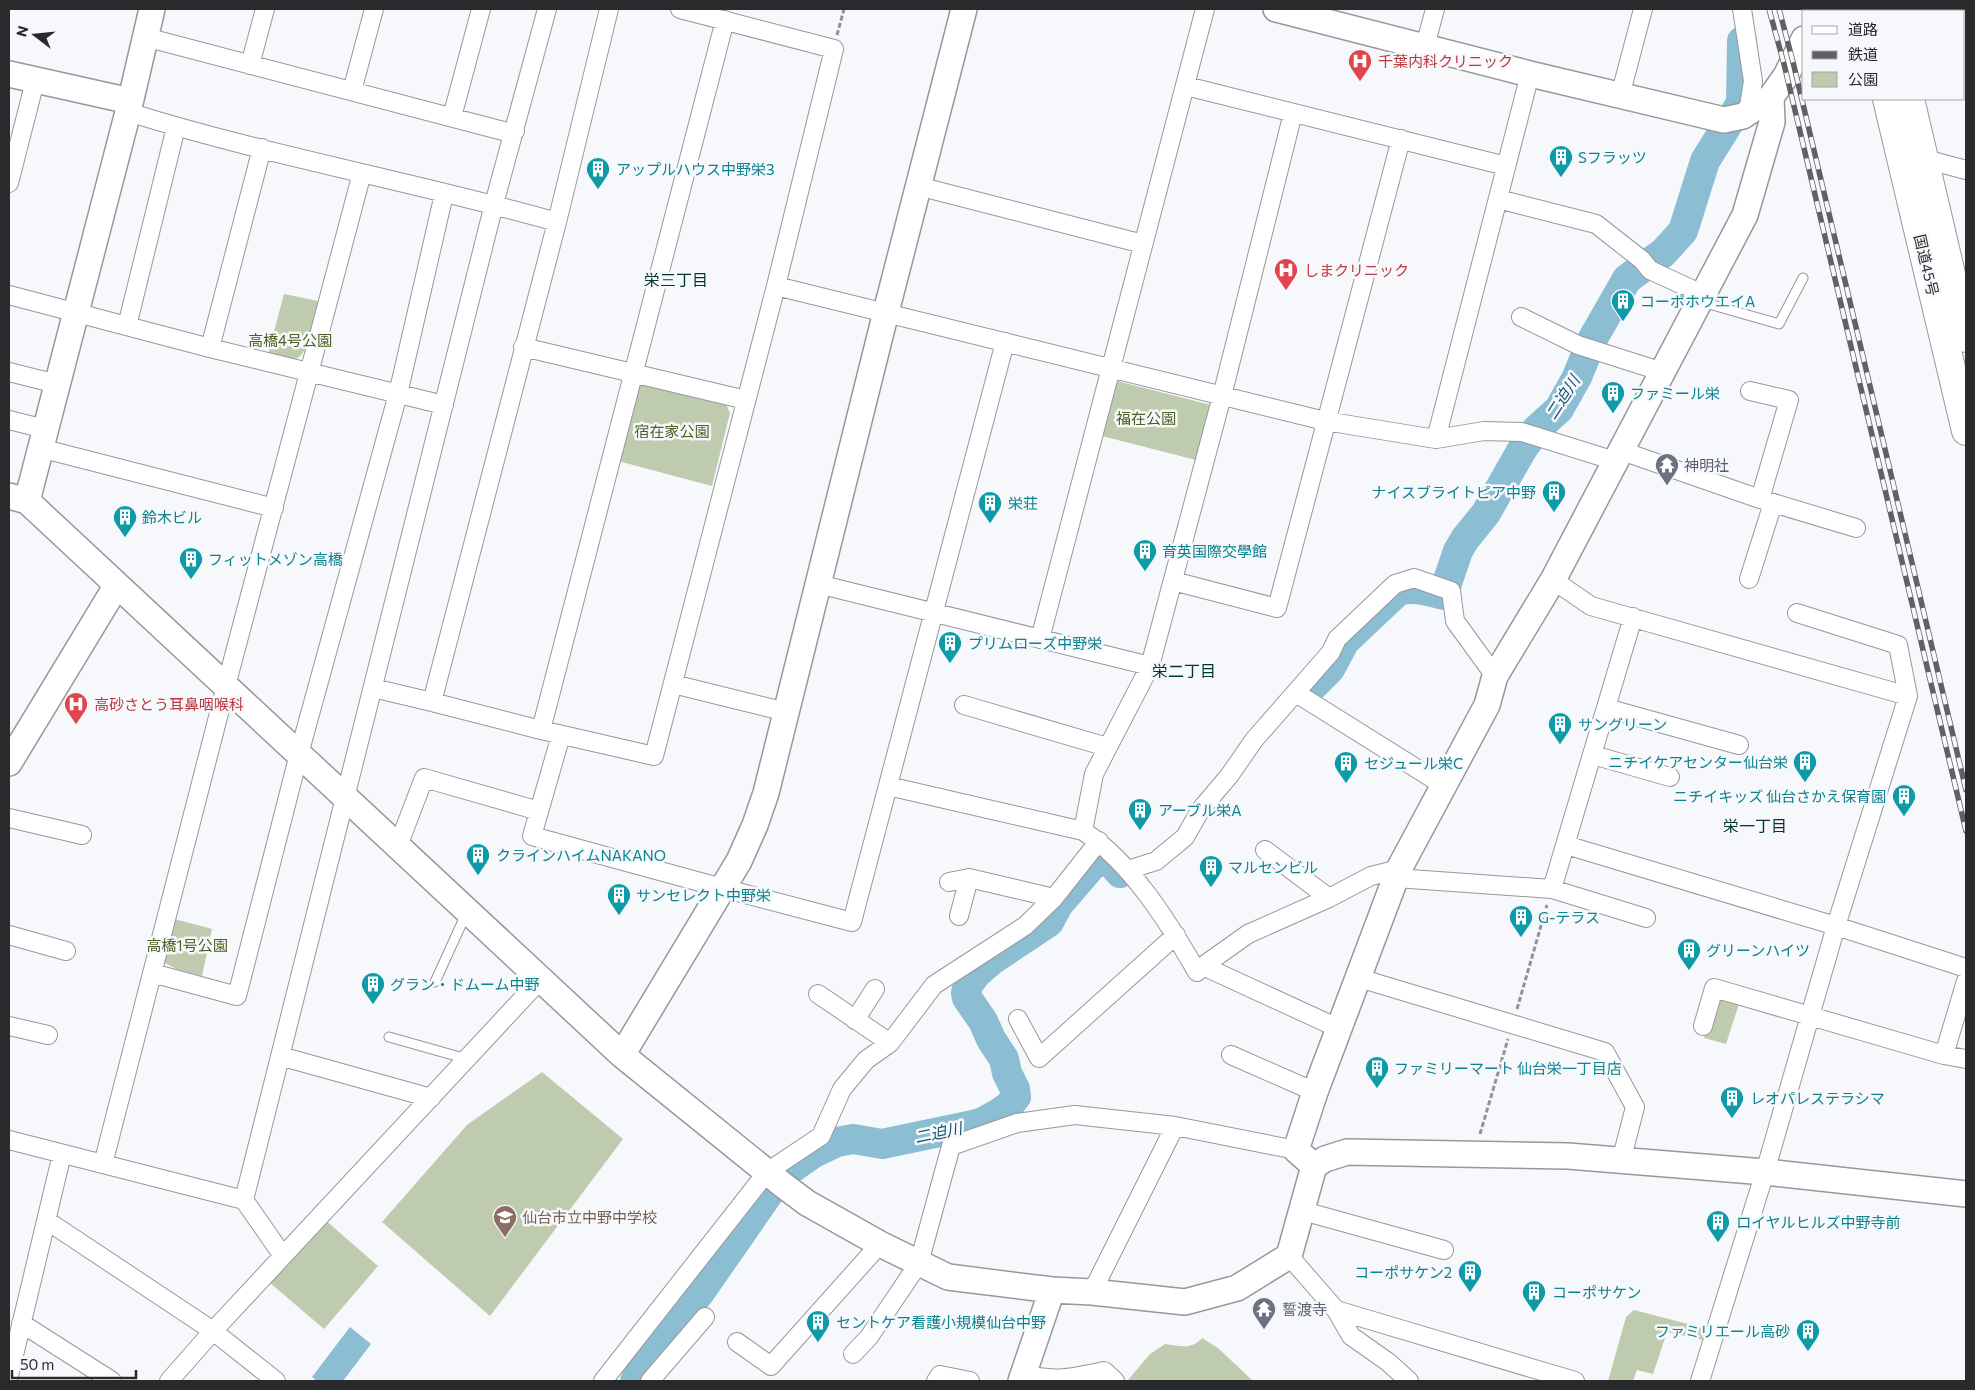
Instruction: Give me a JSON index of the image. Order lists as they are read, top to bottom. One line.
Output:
{"streets":{"highway":["国道45号"]},"districts":["栄三丁目","栄二丁目","栄一丁目"],"water":["二迫川"],"parks":["高橋4号公園","福在公園","宿在家公園","高橋1号公園"],"places":{"hospital":["千葉内科クリニック","しまクリニック","高砂さとう耳鼻咽喉科"],"building":["Sフラッツ","アップルハウス中野栄3","コーポホウエイA","ファミール栄","ナイスブライトピア中野","栄荘","鈴木ビル","育英国際交學館","フィットメゾン高橋","プリムローズ中野栄","サングリーン","ニチイケアセンター仙台栄","セジュール栄C","ニチイキッズ 仙台さかえ保育園","アーブル栄A","クラインハイムNAKANO","マルセンビル","サンセレクト中野栄","G-テラス","グリーンハイツ","グラン・ドムーム中野","ファミリーマート 仙台栄一丁目店","レオパレステラシマ","ロイヤルヒルズ中野寺前","コーポサケン2","コーポサケン","セントケア看護小規模仙台中野","ファミリエール高砂"],"temple":["神明社","誓渡寺"],"school or university":["仙台市立中野中学校"]},"legend":["道路","鉄道","公園"],"scale_bar":"50 m","north":"left"}
